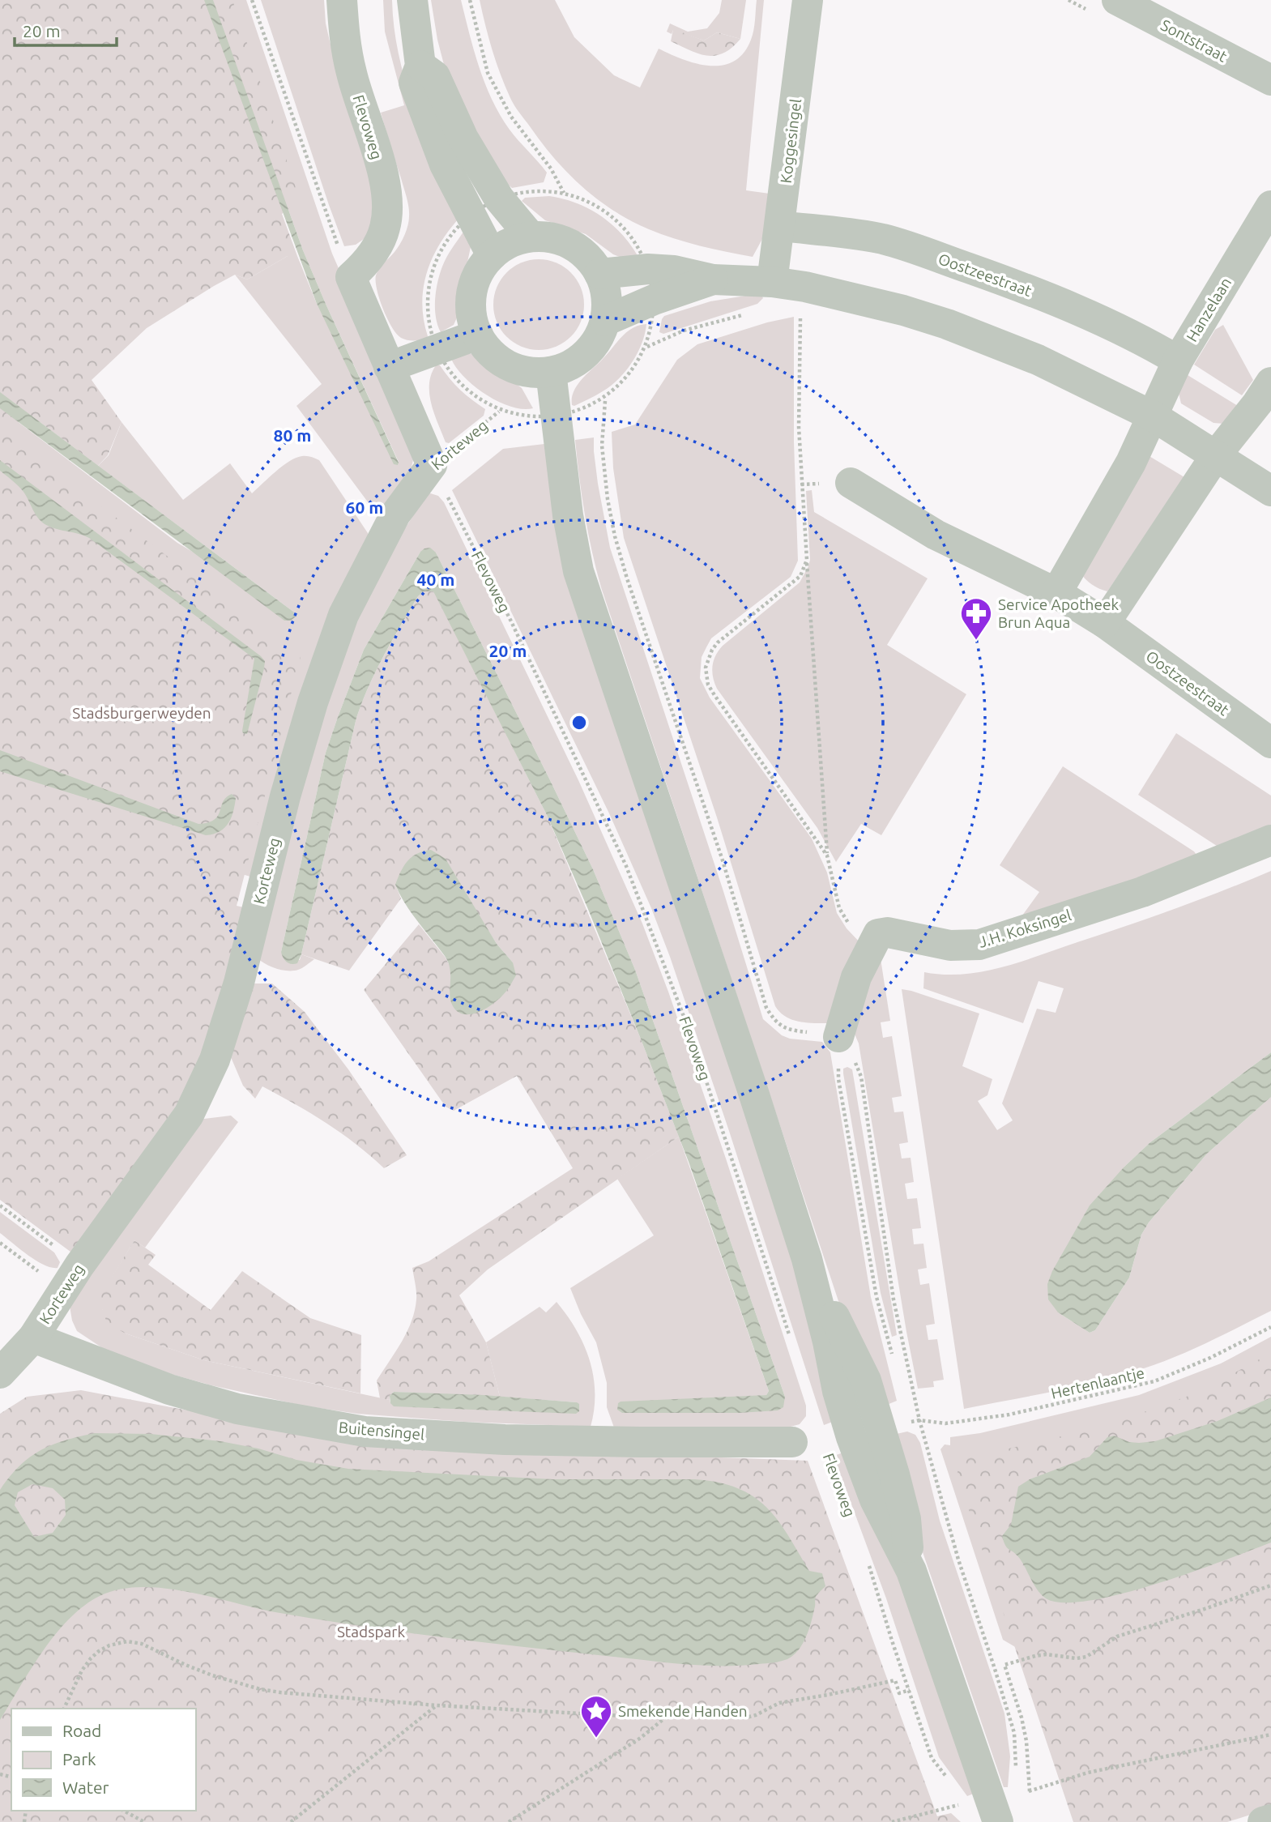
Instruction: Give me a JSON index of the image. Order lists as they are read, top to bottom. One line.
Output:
{"streets":{"street":["Sontstraat","Flevoweg","Koggesingel","Oostzeestraat","Hanzelaan","Korteweg","J.H. Koksingel","Buitensingel"],"path":["Hertenlaantje"]},"crossings":[["Flevoweg","Korteweg"],["Koggesingel","Oostzeestraat"],["Oostzeestraat","Hanzelaan"],["Korteweg","Buitensingel"]],"parks":["Stadsburgerweyden","Stadspark"],"places":{"pharmacy":["Service Apotheek Brun Aqua"],"place":["Smekende Handen"]},"legend":["Road","Park","Water"],"scale_bar":"20 m","rings":["80 m","60 m","40 m","20 m"]}
